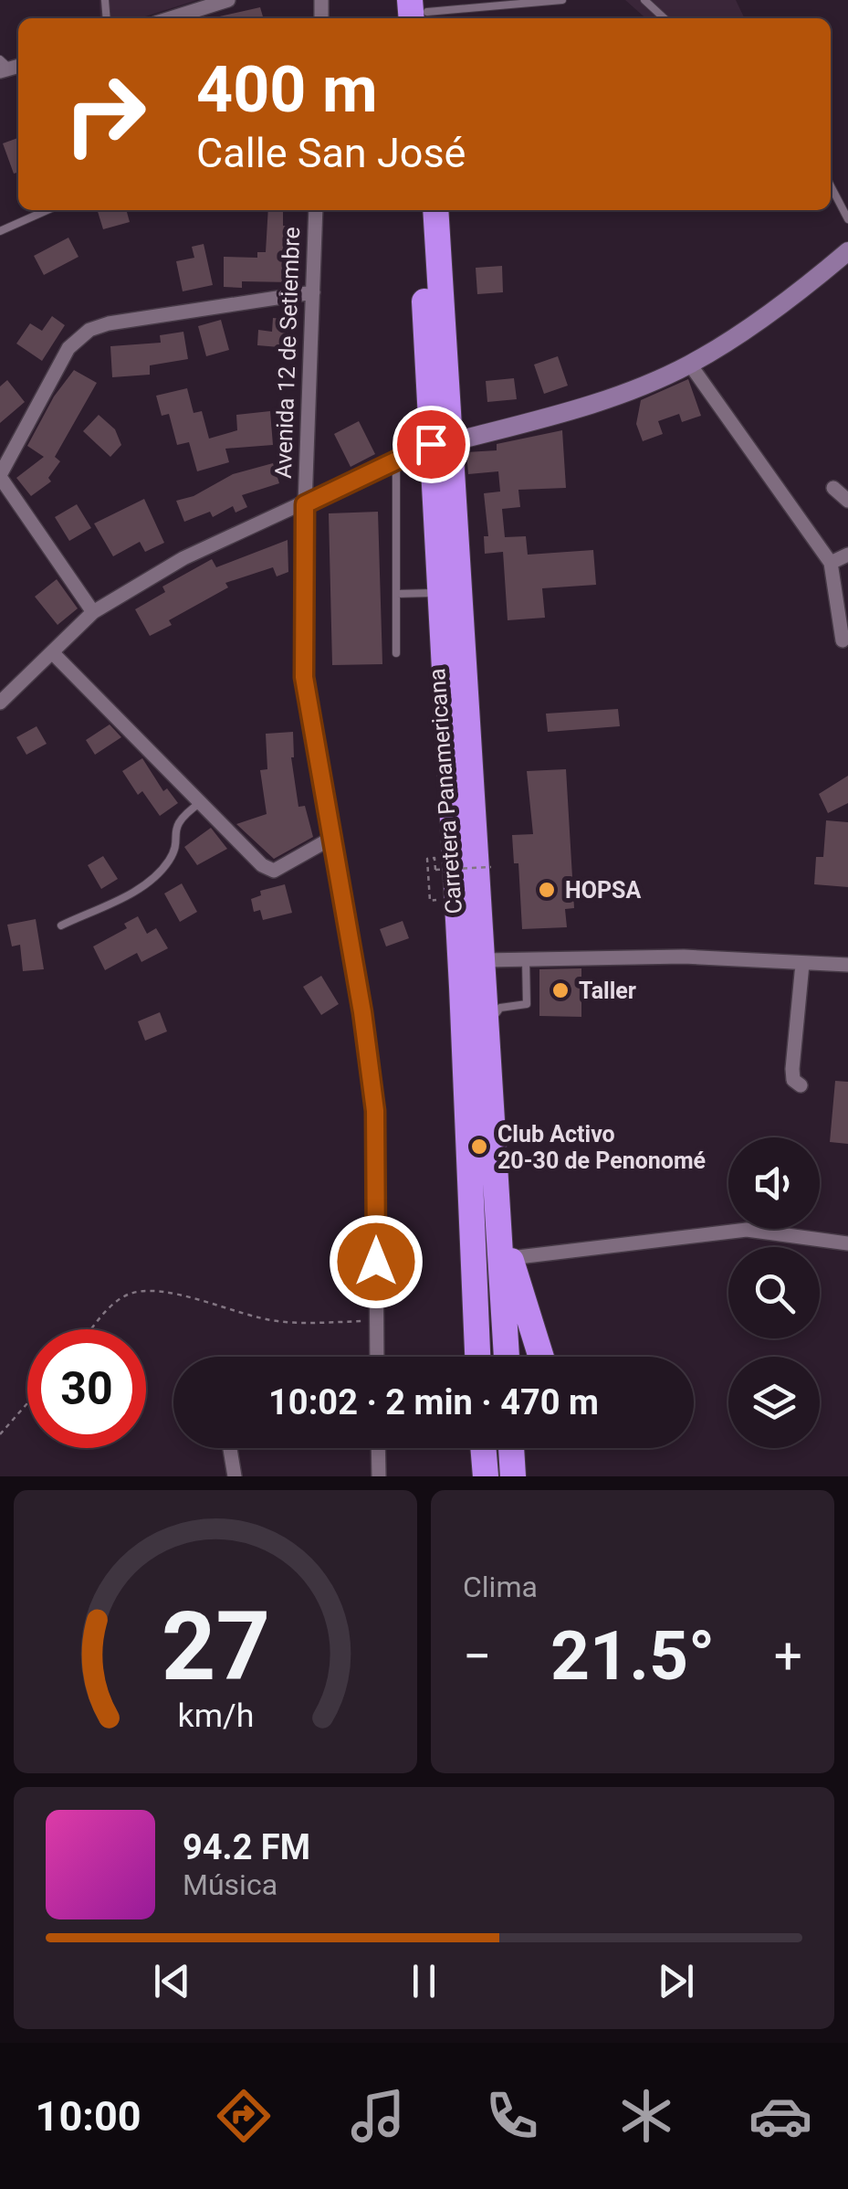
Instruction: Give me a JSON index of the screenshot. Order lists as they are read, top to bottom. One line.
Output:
{"streets":{"highway":["Carretera Panamericana"],"street":["Avenida 12 de Setiembre"]},"places":["HOPSA","Taller","Club Activo 20-30 de Penonomé"],"page":{"turn":["400 m","Calle San José"],"limit":"30","trip":"10:02 · 2 min · 470 m","tile":"Clima","heat":["−","21.5°","+"],"song":["94.2 FM","Música"],"tabs":"10:00","gauge":["27","km/h"]}}
